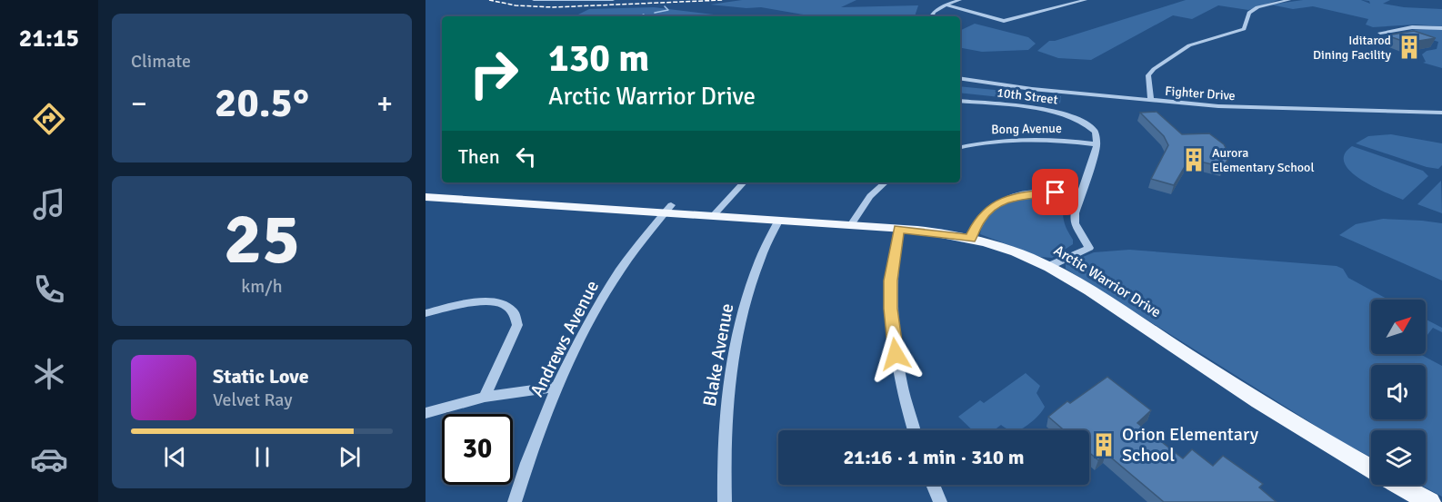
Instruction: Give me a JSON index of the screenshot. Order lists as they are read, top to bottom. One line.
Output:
{"streets":{"main road":["Arctic Warrior Drive"],"street":["Fighter Drive","10th Street","Bong Avenue","Andrews Avenue","Blake Avenue"]},"crossings":[["10th Street","Bong Avenue"],["Arctic Warrior Drive","Andrews Avenue"],["Arctic Warrior Drive","Blake Avenue"]],"places":{"building":["Iditarod Dining Facility","Aurora Elementary School","Orion Elementary School"]},"north":"top right","page":{"tabs":"21:15","tile":["Climate",["25","km/h"]],"turn":["130 m","Arctic Warrior Drive"],"heat":["−","20.5°","+"],"then":"Then","song":["Static Love","Velvet Ray"],"limit":"30","trip":"21:16 · 1 min · 310 m"}}
